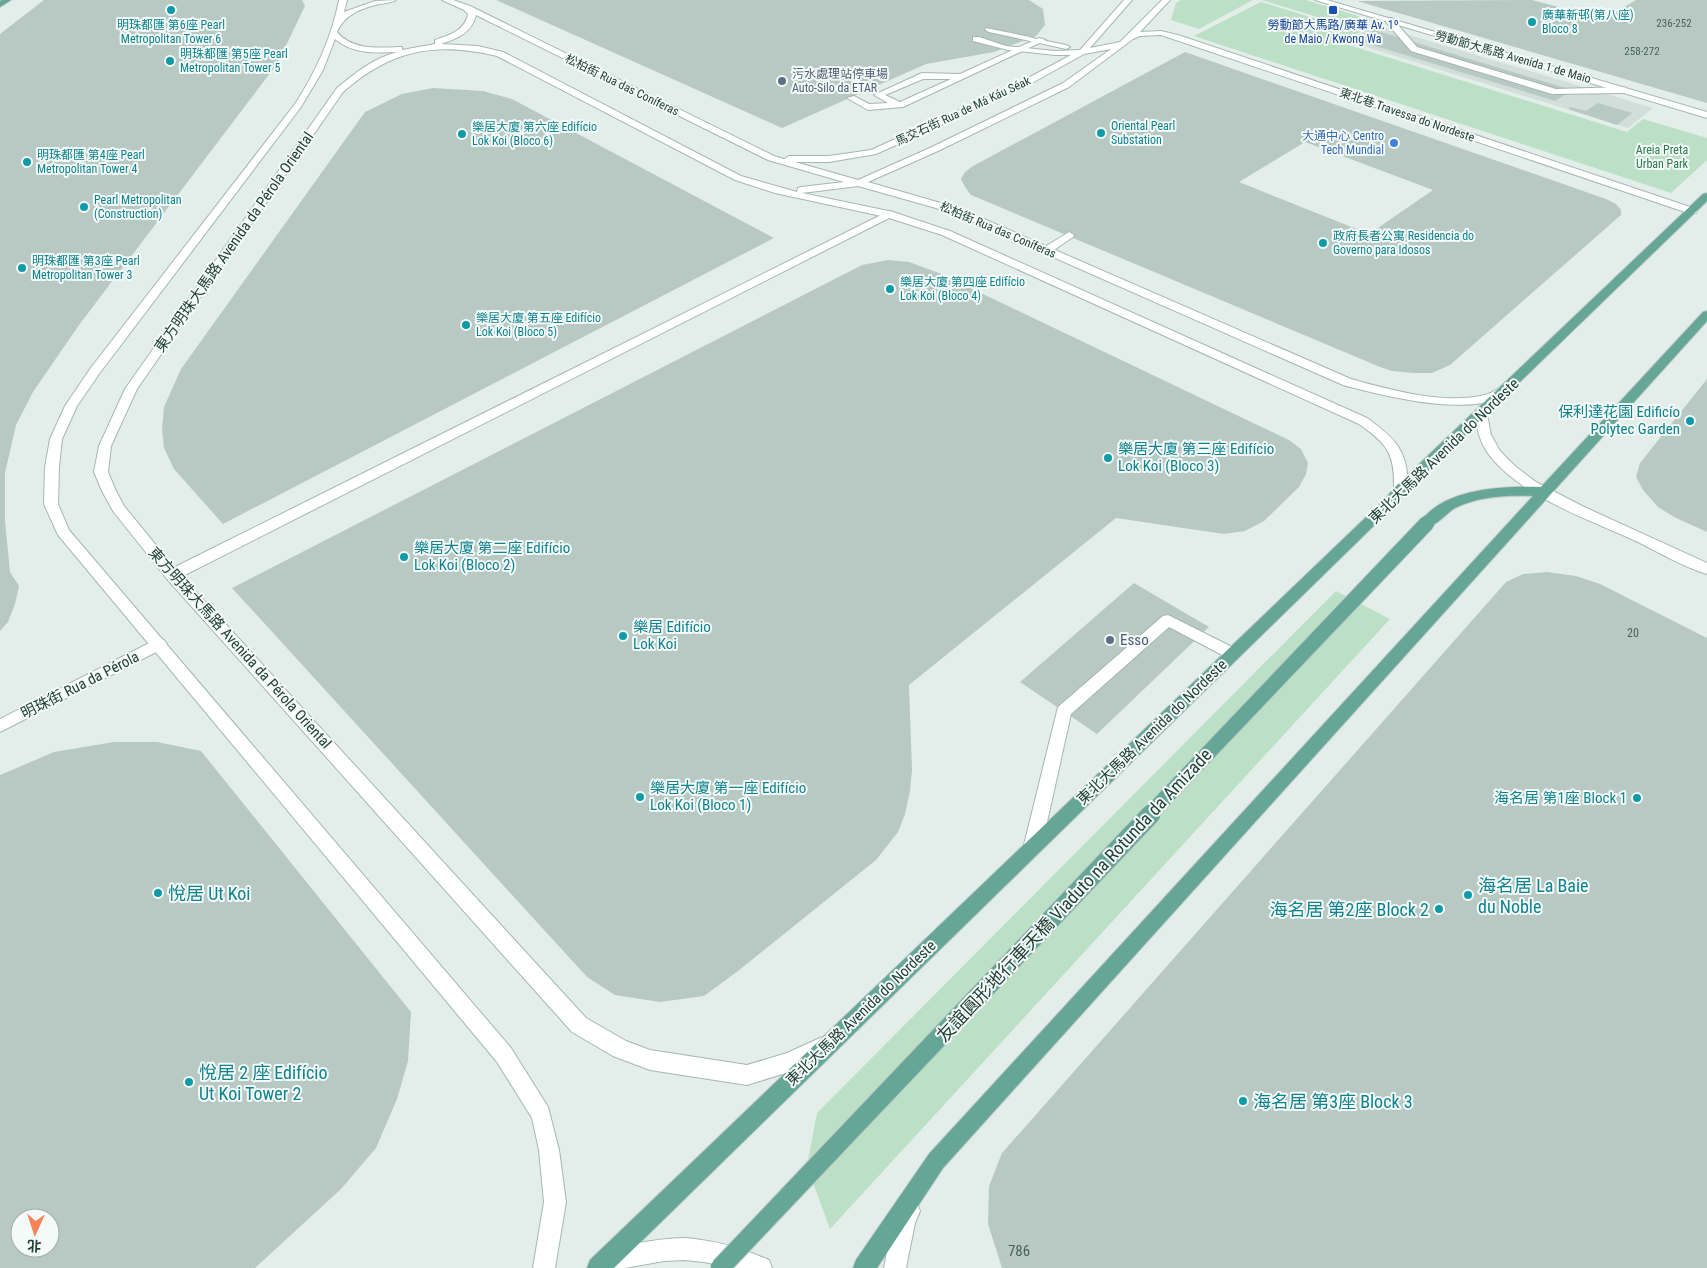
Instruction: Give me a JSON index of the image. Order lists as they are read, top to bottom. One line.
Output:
{"streets":{"main road":["東北大馬路 Avenida do Nordeste","友誼圓形地行車天橋 Viaduto na Rotunda da Amizade"],"street":["勞動節大馬路 Avenida 1 de Maio","松柏街 Rua das Coníferas","馬交石街 Rua de Má Káu Séak","東北巷 Travessa do Nordeste","東方明珠大馬路 Avenida da Pérola Oriental","明珠街 Rua da Pérola"]},"crossings":[["松柏街 Rua das Coníferas","馬交石街 Rua de Má Káu Séak"],["松柏街 Rua das Coníferas","東方明珠大馬路 Avenida da Pérola Oriental"],["松柏街 Rua das Coníferas","東北大馬路 Avenida do Nordeste"],["馬交石街 Rua de Má Káu Séak","東北巷 Travessa do Nordeste"],["東北巷 Travessa do Nordeste","東北大馬路 Avenida do Nordeste"],["東方明珠大馬路 Avenida da Pérola Oriental","東北大馬路 Avenida do Nordeste"],["東方明珠大馬路 Avenida da Pérola Oriental","明珠街 Rua da Pérola"]],"parks":["Areia Preta Urban Park"],"places":{"other":["明珠都匯 第6座 Pearl Metropolitan Tower 6","廣華新邨(第八座) Bloco 8","明珠都匯 第5座 Pearl Metropolitan Tower 5","污水處理站停車場 Auto-Silo da ETAR","Oriental Pearl Substation","樂居大廈 第六座 Edifício Lok Koi (Bloco 6)","大通中心 Centro Tech Mundial","明珠都匯 第4座 Pearl Metropolitan Tower 4","Pearl Metropolitan (Construction)","政府長者公寓 Residencia do Governo para Idosos","明珠都匯 第3座 Pearl Metropolitan Tower 3","樂居大廈 第四座 Edifício Lok Koi (Bloco 4)","樂居大廈 第五座 Edifício Lok Koi (Bloco 5)","保利達花園 Edificío Polytec Garden","樂居大廈 第三座 Edifício Lok Koi (Bloco 3)","樂居大廈 第二座 Edifício Lok Koi (Bloco 2)","樂居 Edifício Lok Koi","Esso","樂居大廈 第一座 Edifício Lok Koi (Bloco 1)","海名居 第1座 Block 1","悅居 Ut Koi","海名居 La Baie du Noble","海名居 第2座 Block 2","悅居 2 座 Edifício Ut Koi Tower 2","海名居 第3座 Block 3"],"transit":["勞動節大馬路/廣華 Av. 1º de Maio / Kwong Wa"]},"house_numbers":["236-252","258-272","20","786"],"north":"bottom"}
